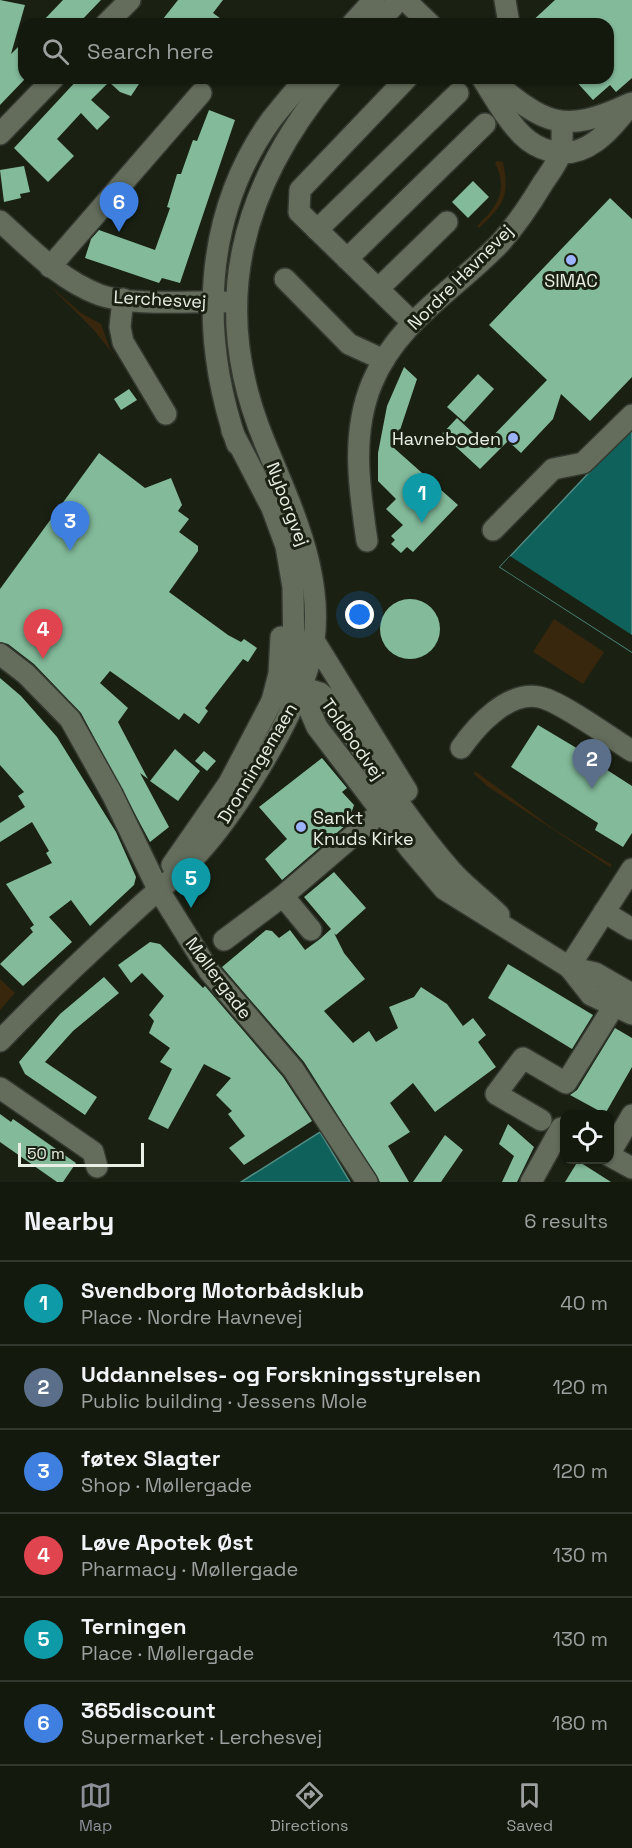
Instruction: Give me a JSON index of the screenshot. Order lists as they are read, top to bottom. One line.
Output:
{"streets":{"street":["Nordre Havnevej","Lerchesvej","Nyborgvej","Toldbodvej","Dronningemaen","Møllergade"]},"crossings":[["Lerchesvej","Nyborgvej"],["Nyborgvej","Toldbodvej"],["Nyborgvej","Dronningemaen"],["Toldbodvej","Dronningemaen"],["Dronningemaen","Møllergade"]],"places":["SIMAC","Havneboden","Sankt Knuds Kirke"],"scale_bar":"50 m","page":{"search":"Search here","pins":["6","1","3","4","2","5"],"scale":"50 m","heading":["Nearby","6 results"],"list":[{"mark":"1","name":"Svendborg Motorbådsklub","note":"Place · Nordre Havnevej","value":"40 m"},{"mark":"2","name":"Uddannelses- og Forskningsstyrelsen","note":"Public building · Jessens Mole","value":"120 m"},{"mark":"3","name":"føtex Slagter","note":"Shop · Møllergade","value":"120 m"},{"mark":"4","name":"Løve Apotek Øst","note":"Pharmacy · Møllergade","value":"130 m"},{"mark":"5","name":"Terningen","note":"Place · Møllergade","value":"130 m"},{"mark":"6","name":"365discount","note":"Supermarket · Lerchesvej","value":"180 m"}],"nav":["Map","Directions","Saved"]}}
